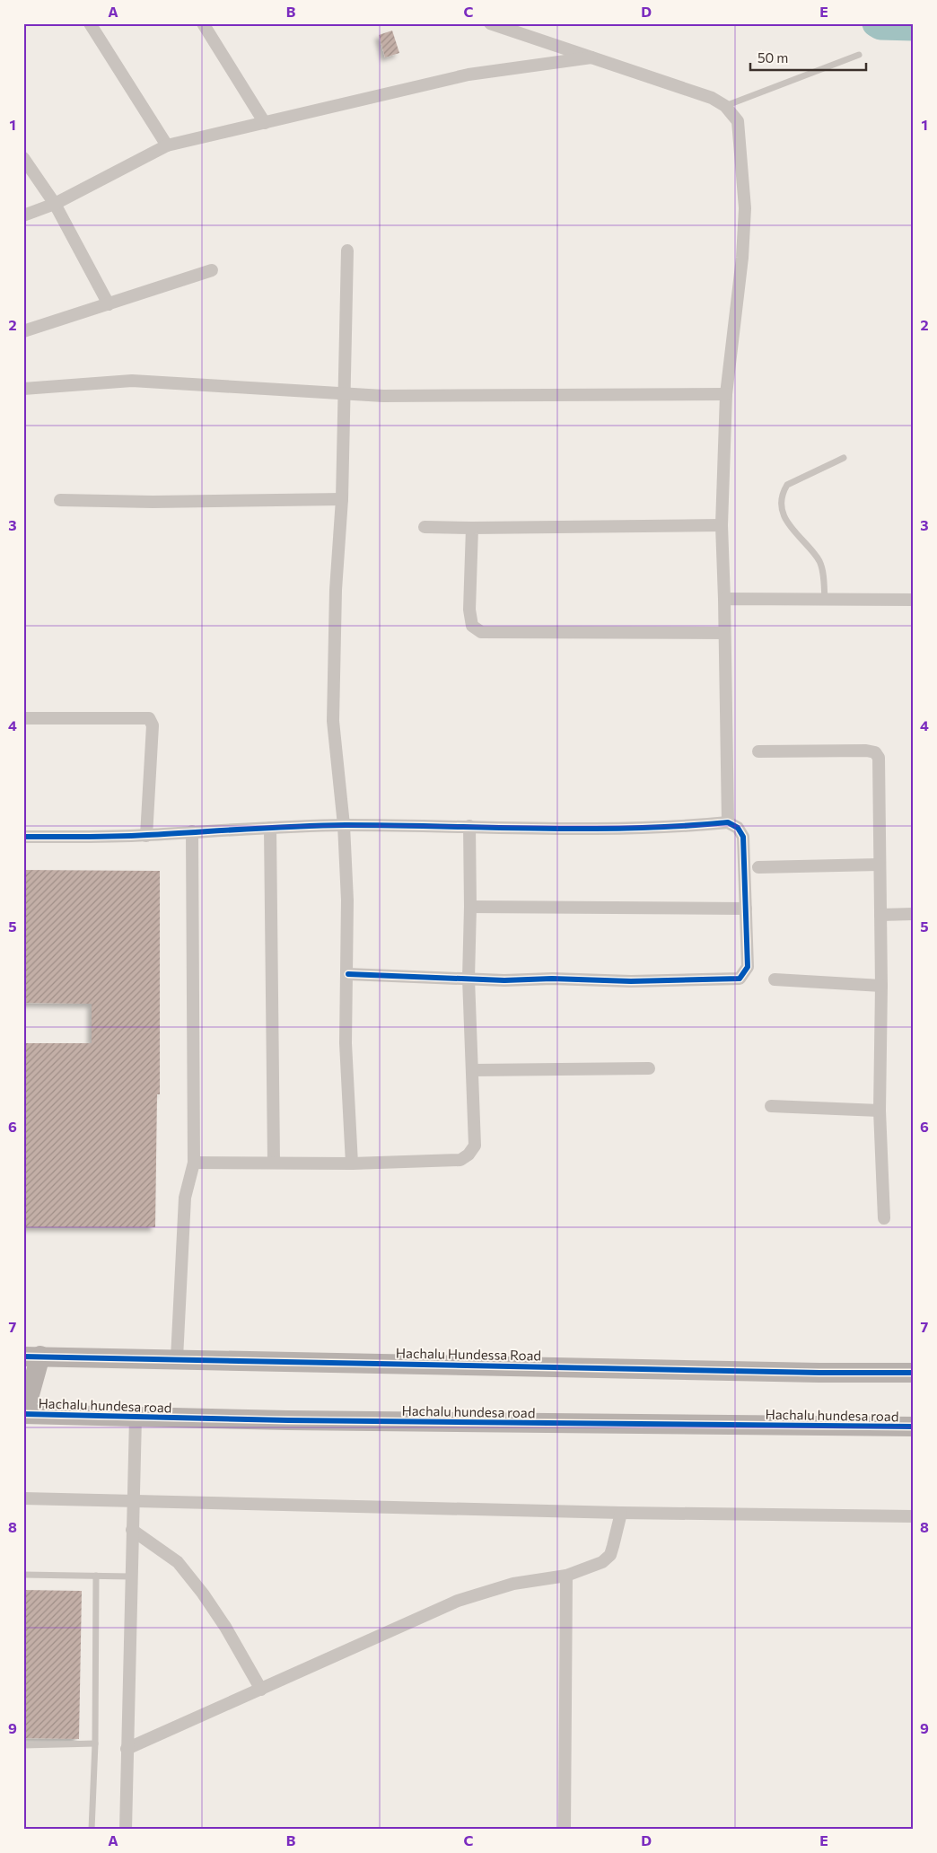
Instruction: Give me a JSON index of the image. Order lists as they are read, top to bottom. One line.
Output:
{"streets":{"main road":["Hachalu Hundessa Road","Hachalu hundesa road"]},"scale_bar":"50 m","grid":{"columns":["A","B","C","D","E"],"rows":["1","2","3","4","5","6","7","8","9"]}}
